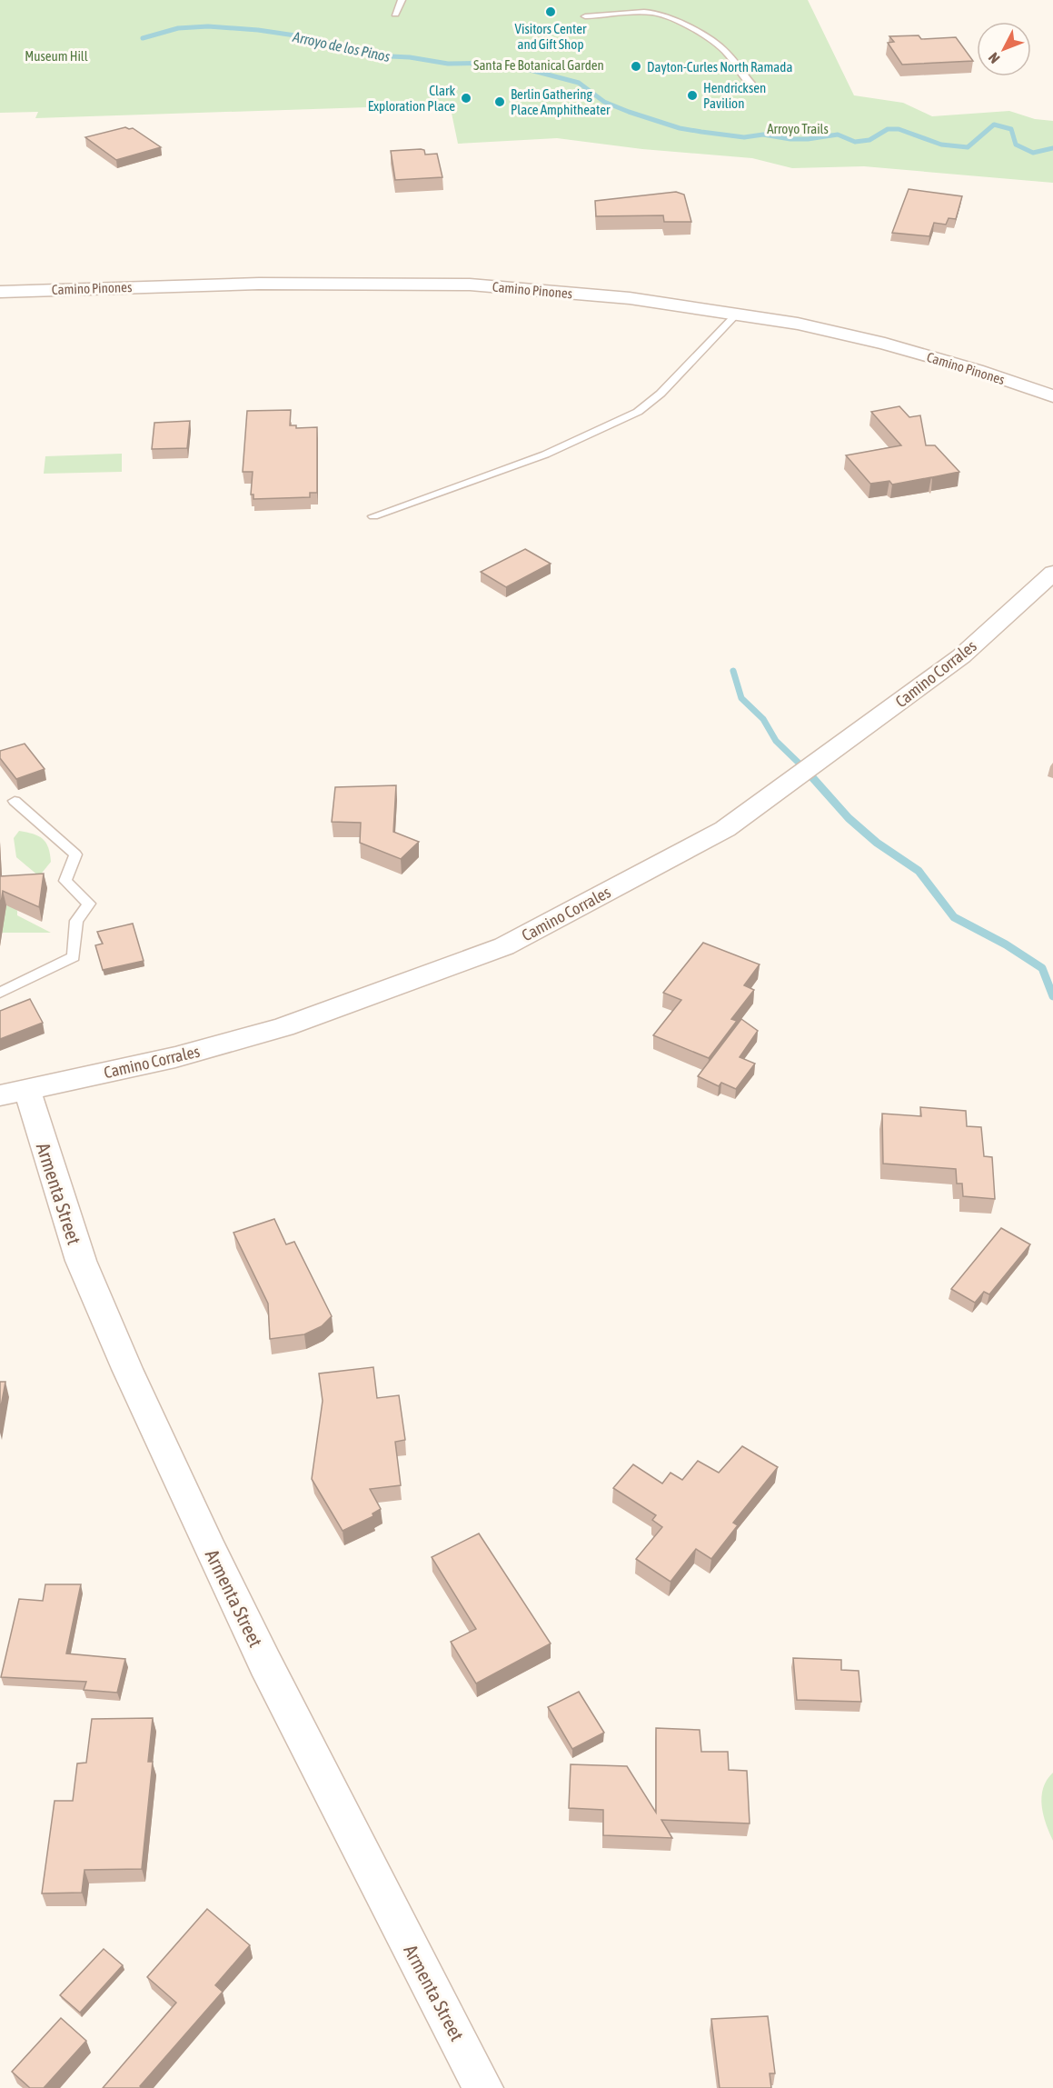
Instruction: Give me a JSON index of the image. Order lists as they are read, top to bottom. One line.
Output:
{"streets":{"street":["Camino Pinones","Camino Corrales","Armenta Street"]},"crossings":[["Camino Corrales","Armenta Street"]],"water":["Arroyo de los Pinos"],"parks":["Museum Hill","Santa Fe Botanical Garden","Arroyo Trails"],"places":["Visitors Center and Gift Shop","Dayton-Curles North Ramada","Hendricksen Pavilion","Clark Exploration Place","Berlin Gathering Place Amphitheater"],"north":"bottom left"}
